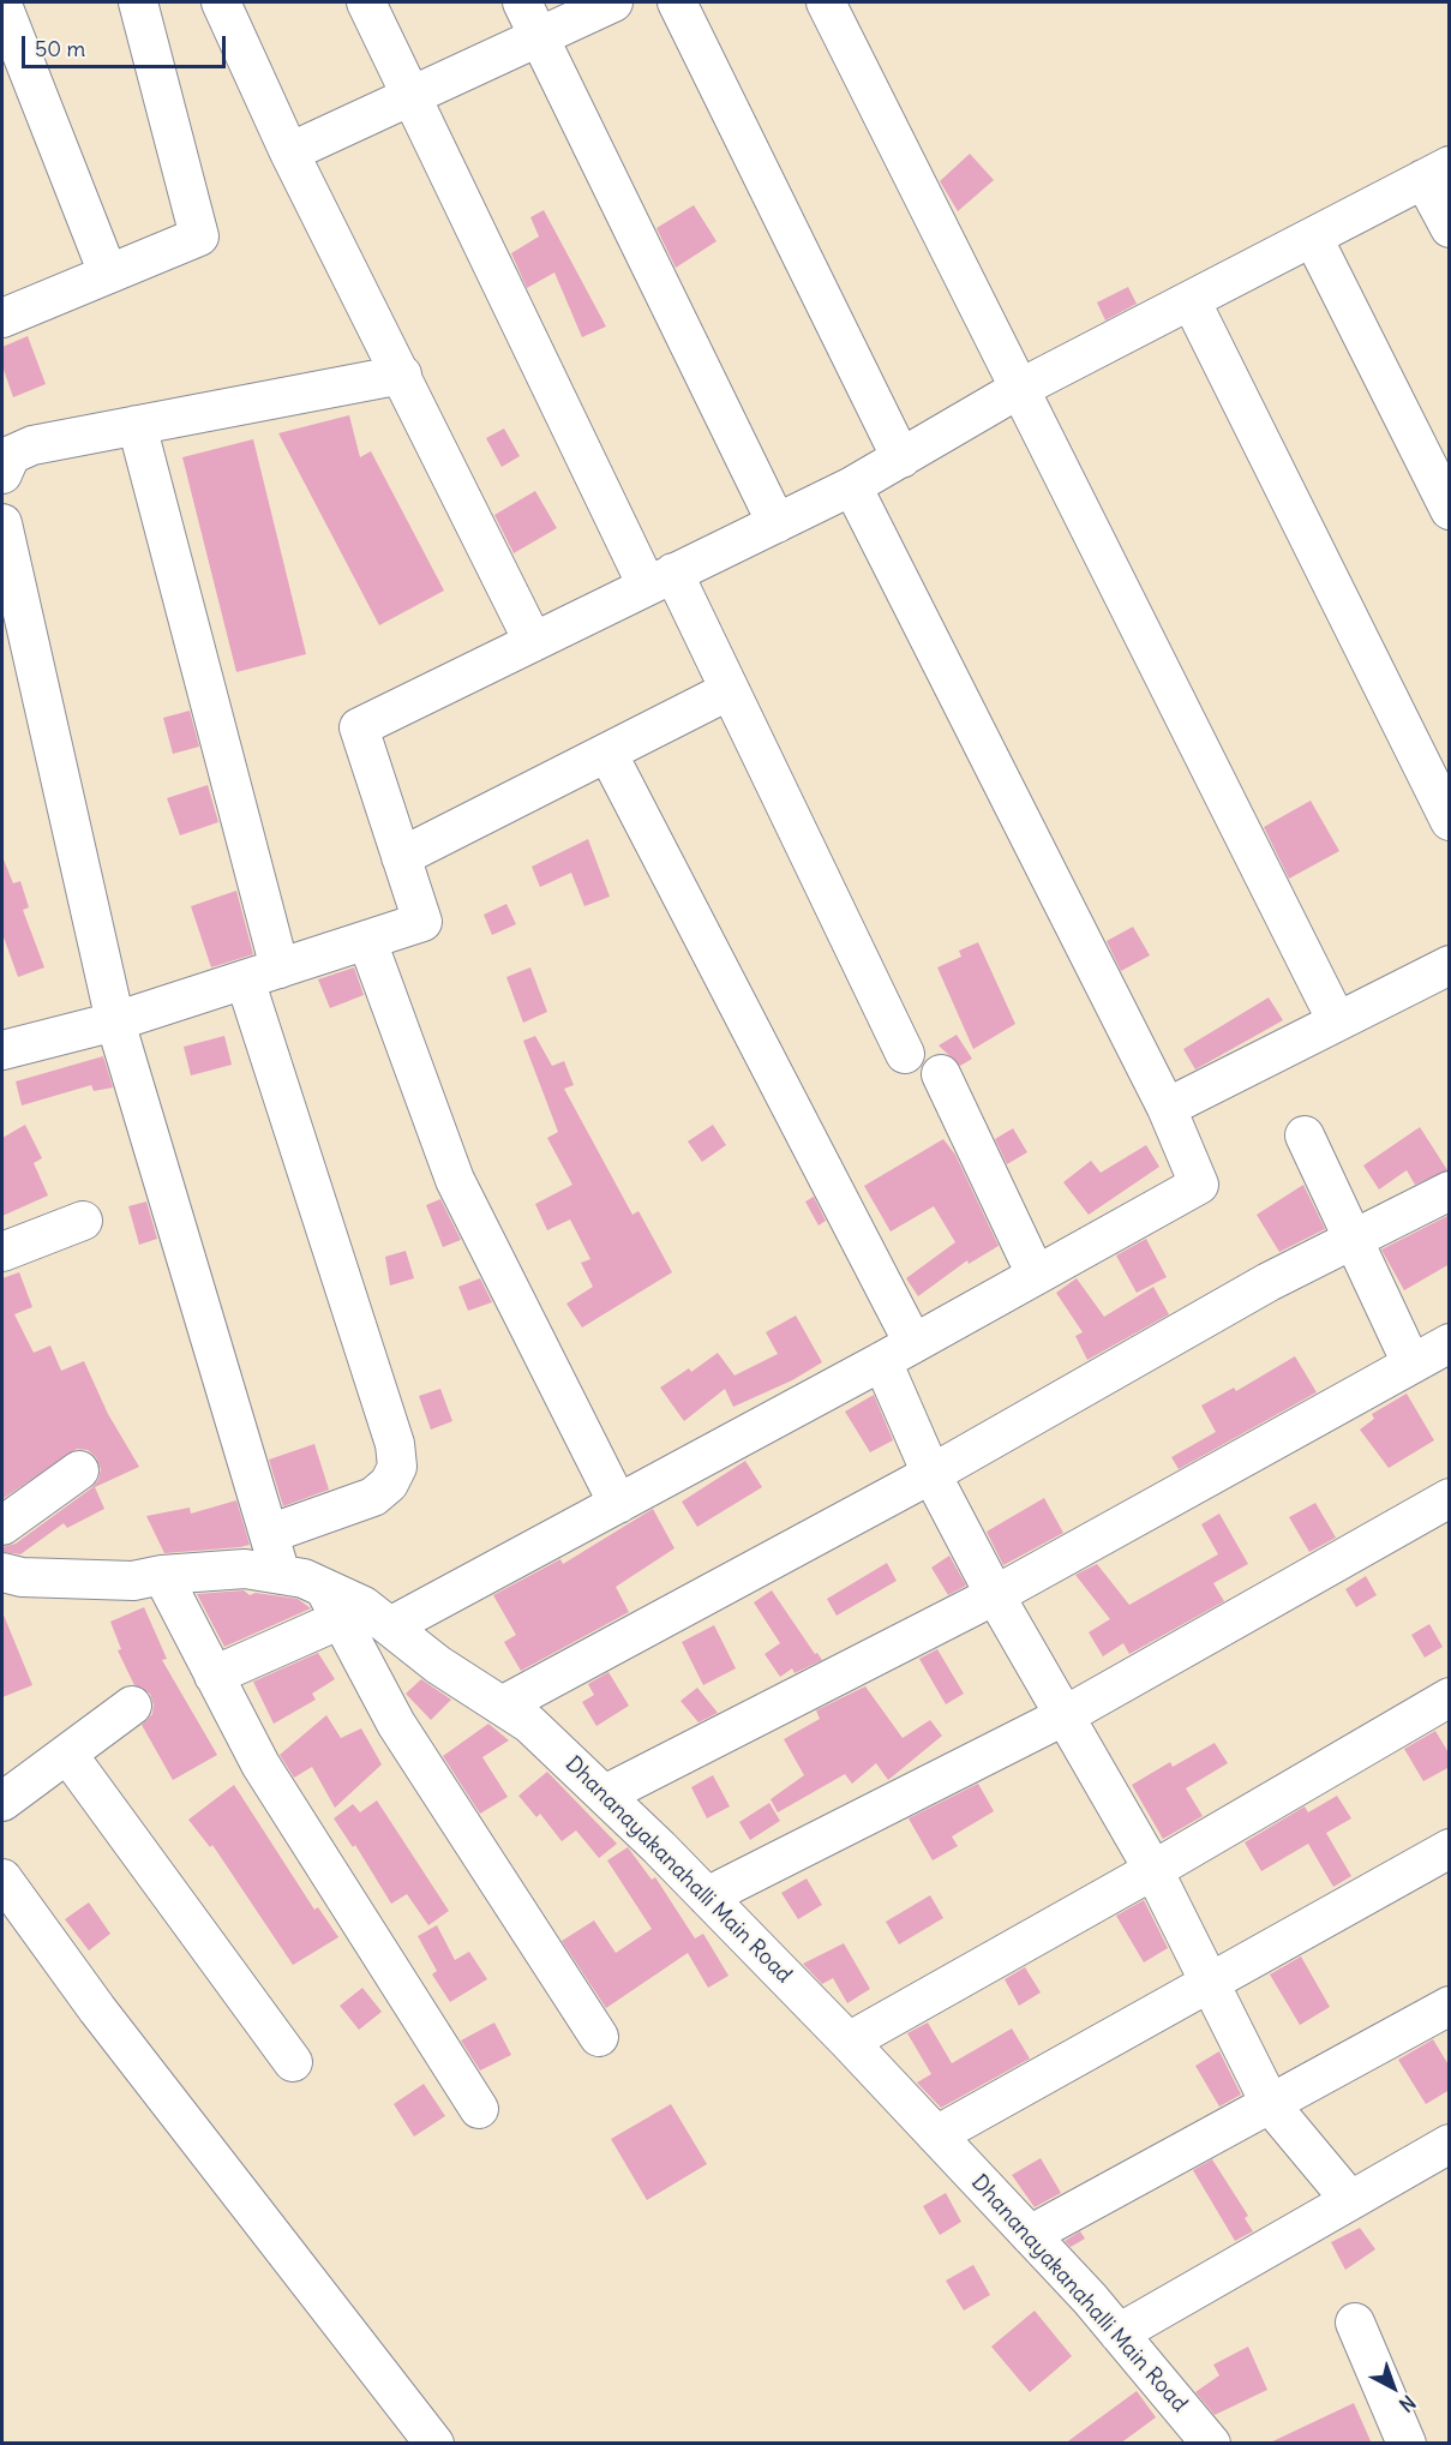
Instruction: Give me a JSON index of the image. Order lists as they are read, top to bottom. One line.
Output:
{"streets":{"street":["Dhananayakanahalli Main Road"]},"scale_bar":"50 m","north":"bottom right"}
